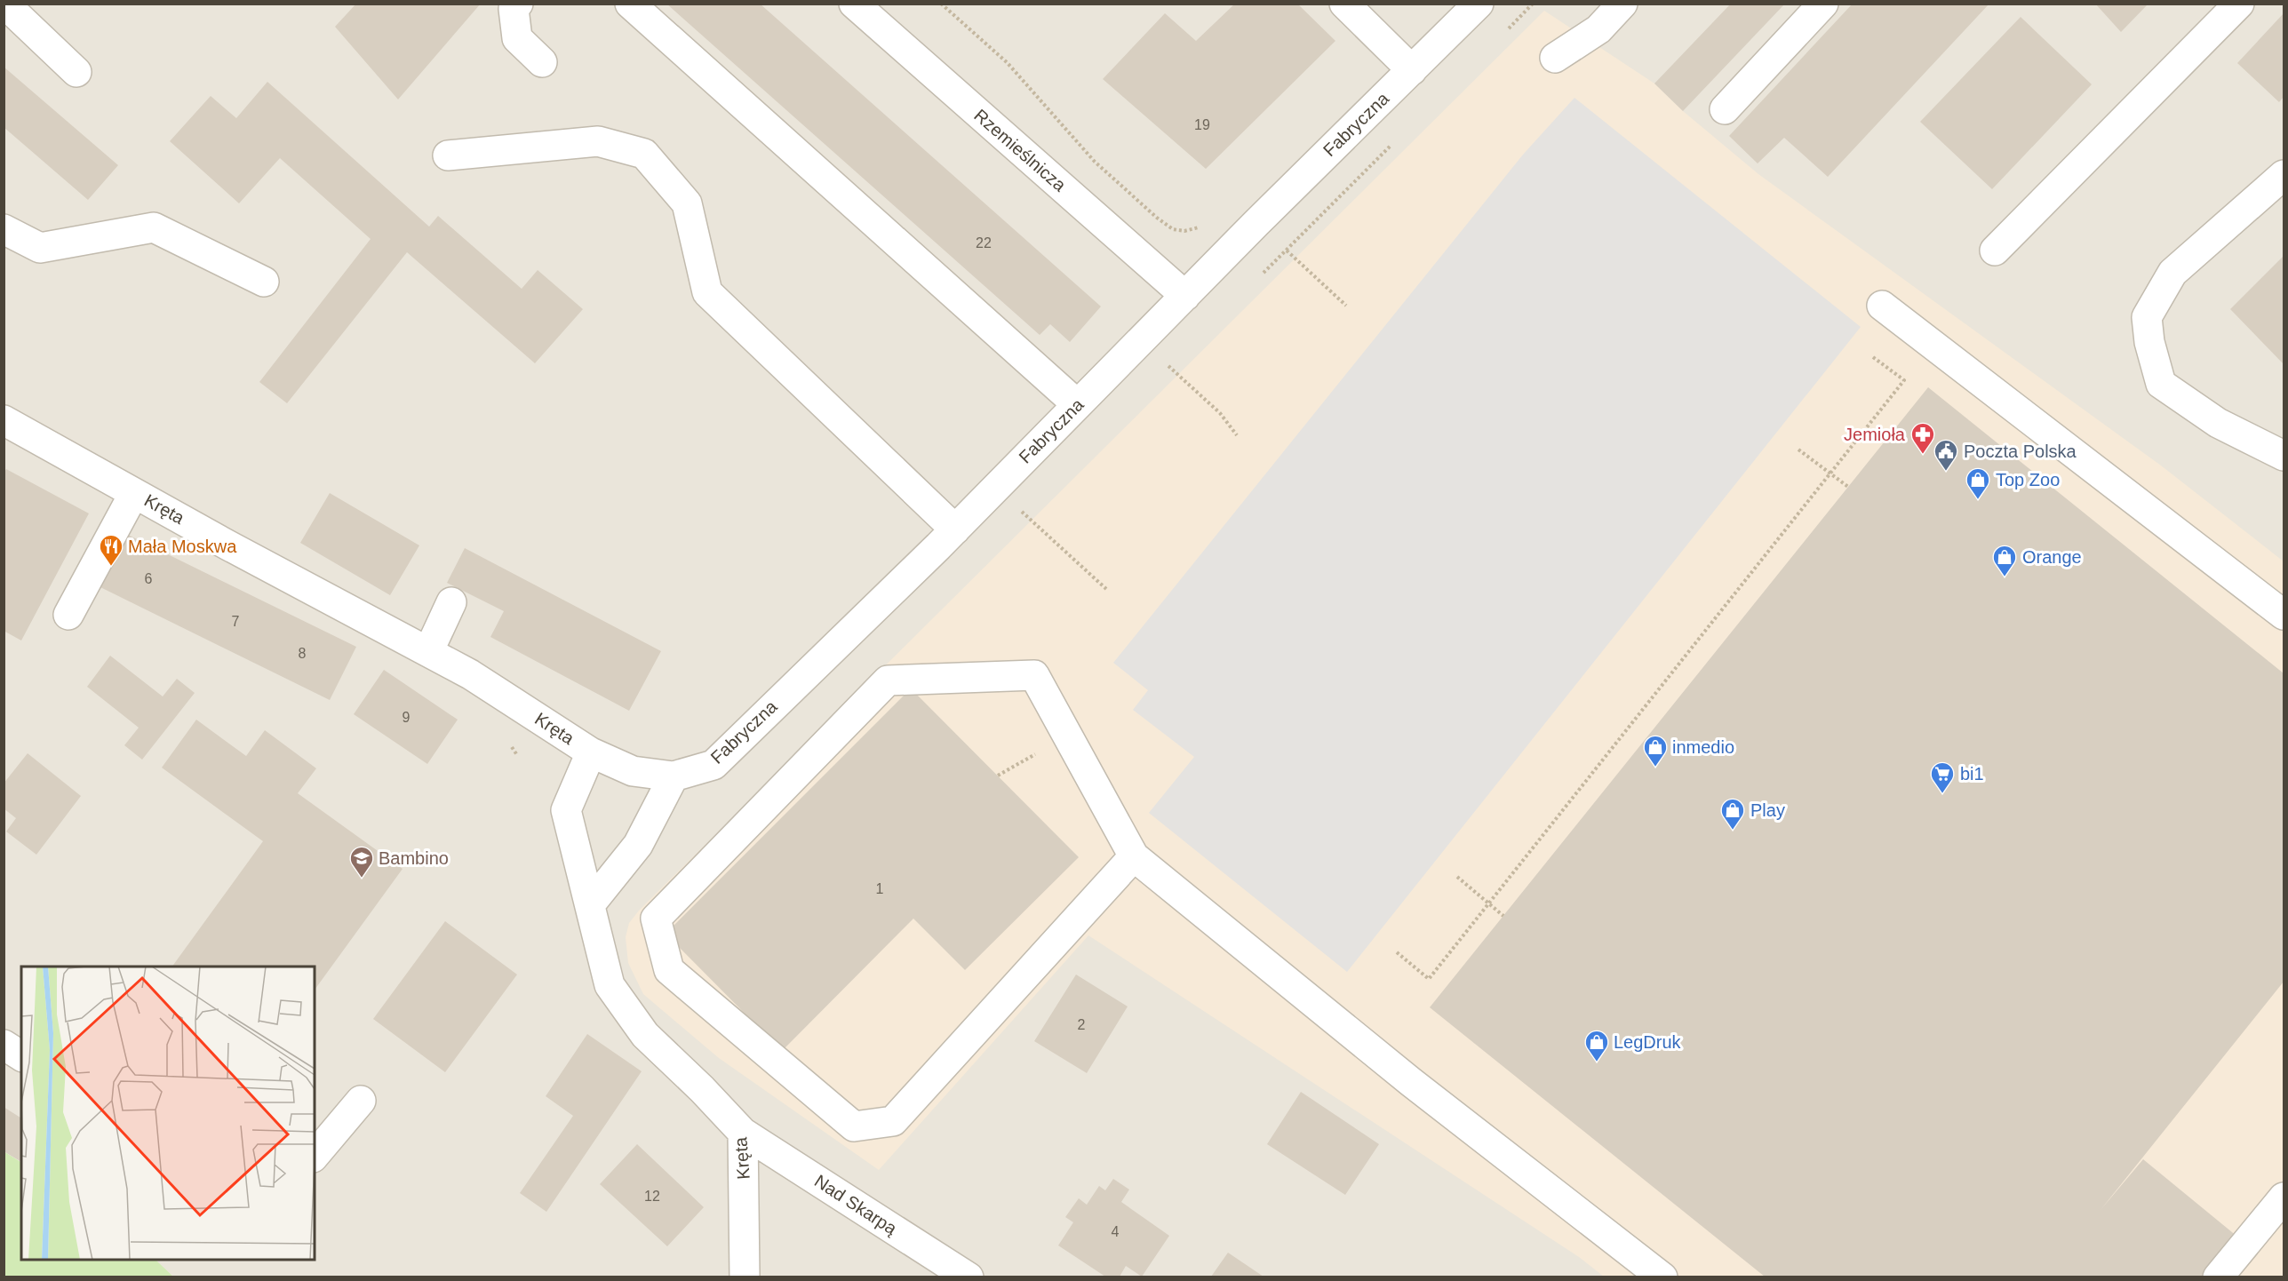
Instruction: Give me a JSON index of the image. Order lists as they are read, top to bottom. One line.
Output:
{"streets":{"street":["Fabryczna","Rzemieślnicza","Kręta","Nad Skarpą"]},"crossings":[["Fabryczna","Rzemieślnicza"],["Fabryczna","Kręta"],["Kręta","Nad Skarpą"]],"places":{"pharmacy":["Jemioła"],"public building":["Poczta Polska"],"shop":["Top Zoo","Orange","inmedio","Play","LegDruk"],"restaurant":["Mała Moskwa"],"supermarket":["bi1"],"school or university":["Bambino"]},"house_numbers":["19","22","6","7","8","9","1","2","12","4"]}
